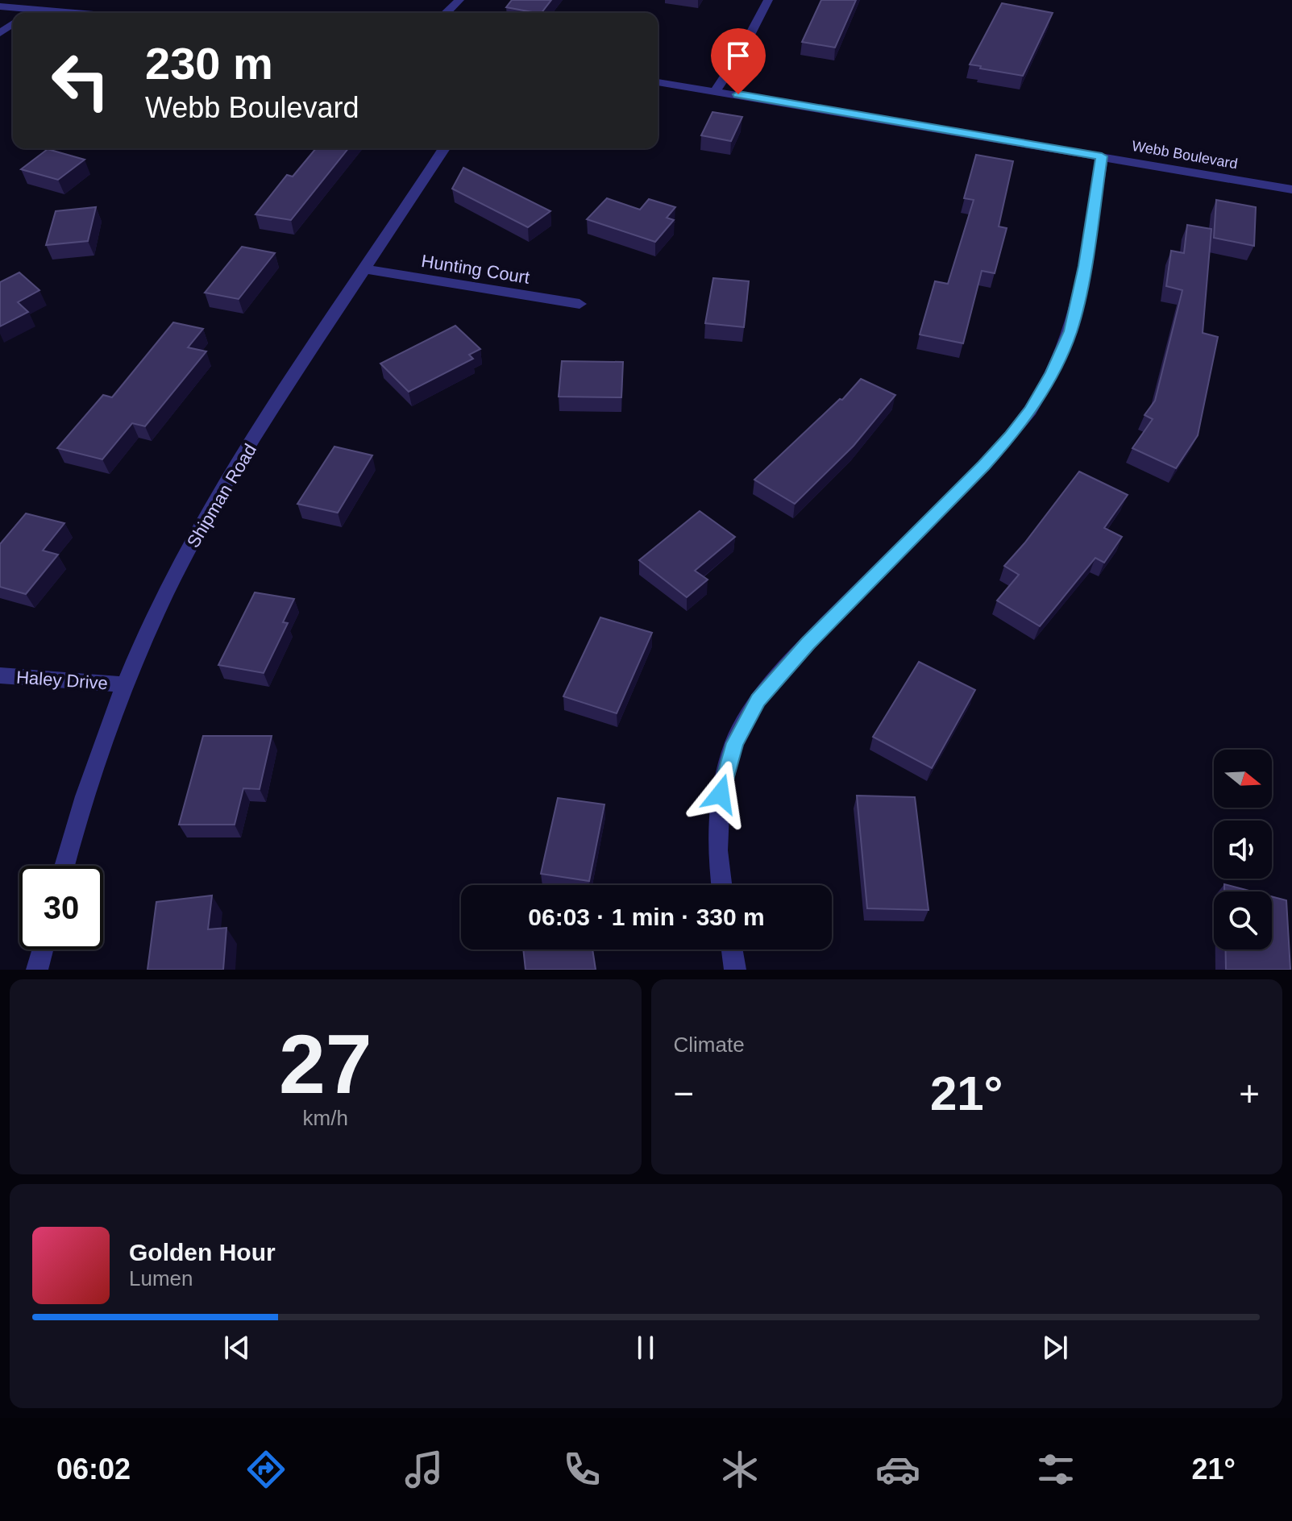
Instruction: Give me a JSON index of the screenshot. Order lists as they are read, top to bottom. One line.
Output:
{"streets":{"street":["Webb Boulevard","Hunting Court","Shipman Road","Haley Drive"]},"crossings":[["Hunting Court","Shipman Road"],["Shipman Road","Haley Drive"]],"north":"right","page":{"turn":["230 m","Webb Boulevard"],"limit":"30","trip":"06:03 · 1 min · 330 m","tile":[["27","km/h"],"Climate"],"heat":["−","21°","+"],"song":["Golden Hour","Lumen"],"tabs":["06:02","21°"]}}
